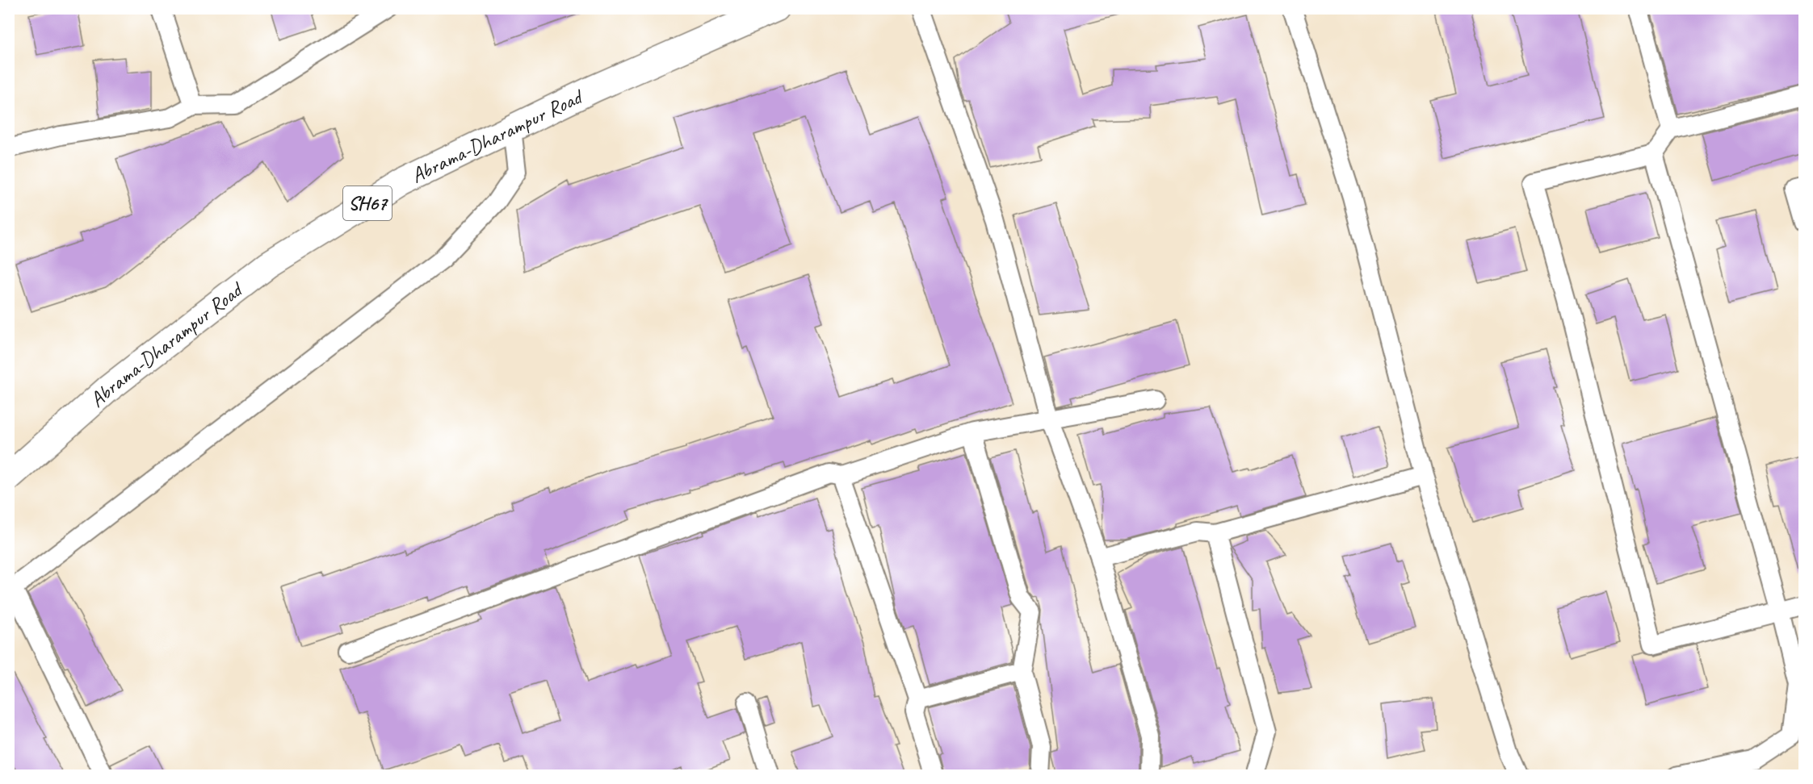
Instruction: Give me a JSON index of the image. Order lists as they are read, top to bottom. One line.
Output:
{"streets":{"main road":["Abrama-Dharampur Road","SH67"]}}
